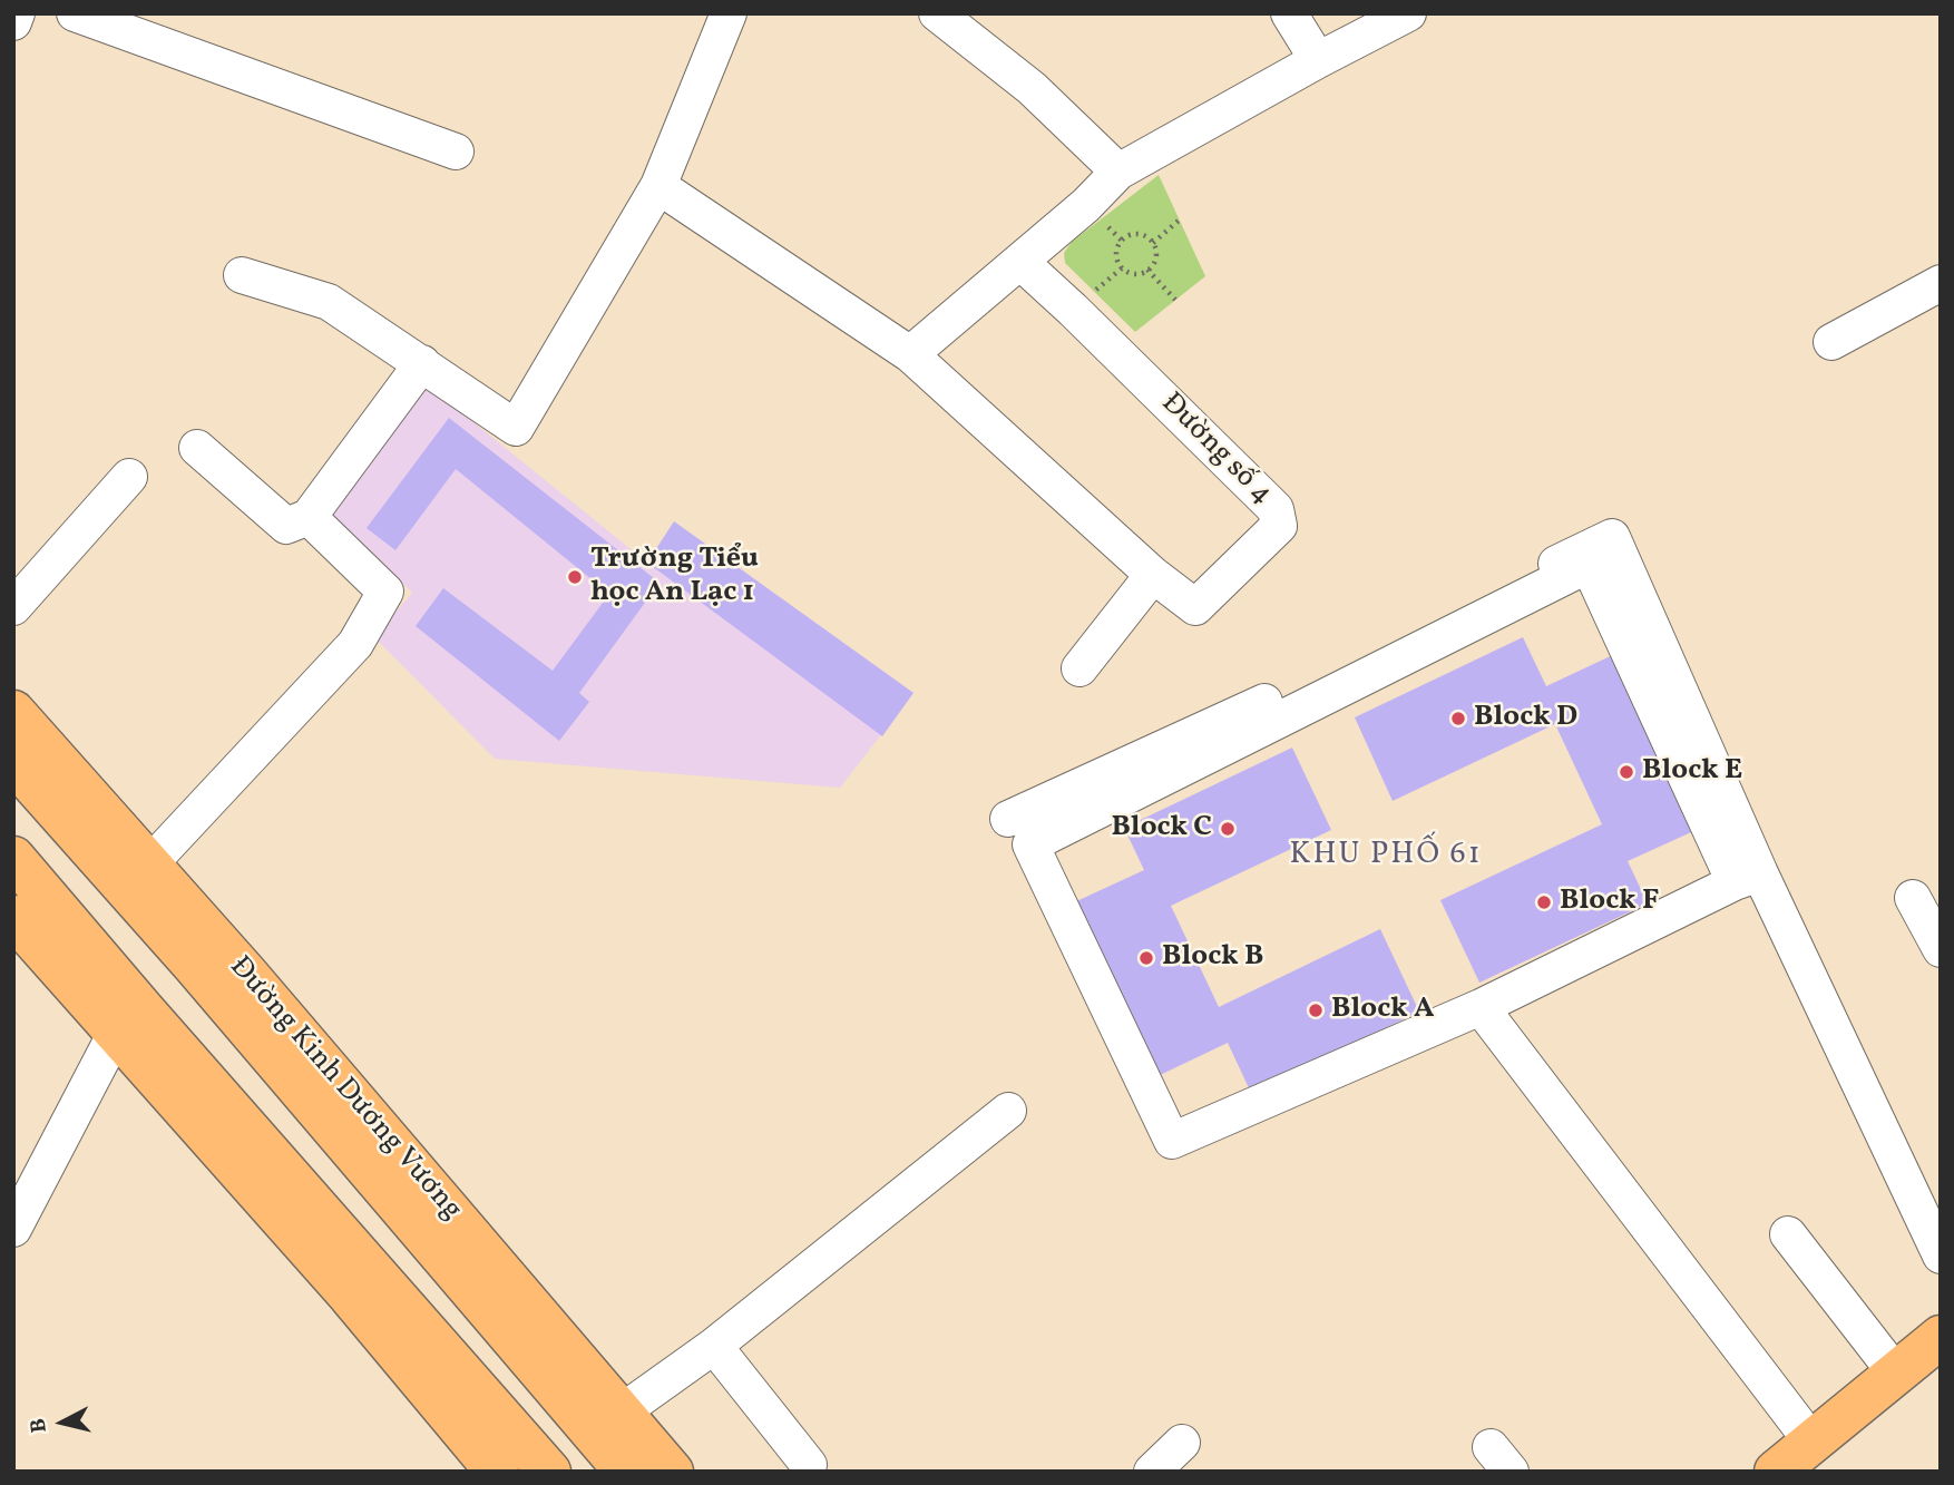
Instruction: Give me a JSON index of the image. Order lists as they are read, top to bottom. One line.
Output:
{"streets":{"main road":["Đường Kinh Dương Vương"],"street":["Đường số 4"]},"districts":["KHU PHỐ 61"],"places":["Trường Tiểu học An Lạc 1","Block D","Block E","Block C","Block F","Block B","Block A"],"north":"left"}
